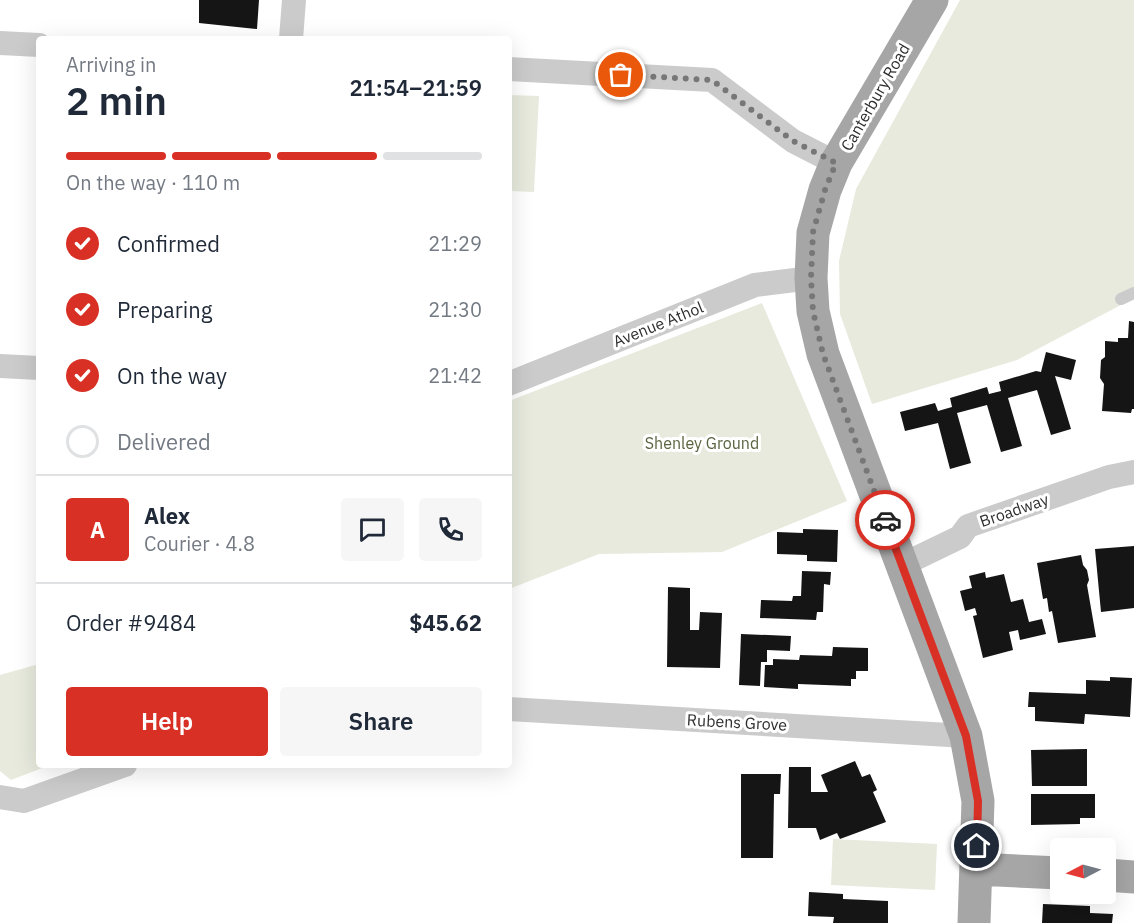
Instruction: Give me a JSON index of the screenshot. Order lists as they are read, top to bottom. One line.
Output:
{"streets":{"main road":["Canterbury Road"],"street":["Avenue Athol","Broadway","Rubens Grove"]},"crossings":[["Canterbury Road","Avenue Athol"],["Canterbury Road","Broadway"],["Canterbury Road","Rubens Grove"]],"parks":["Shenley Ground"],"north":"left","page":{"heading":["2 min","Arriving in","21:54–21:59"],"panel":["Alex","Courier · 4.8","Order #9484","$45.62"],"bar":"On the way · 110 m","list":[["Confirmed","21:29"],["Preparing","21:30"],["On the way","21:42"],"Delivered"],"round":"A","buttons":["Help","Share"]}}
